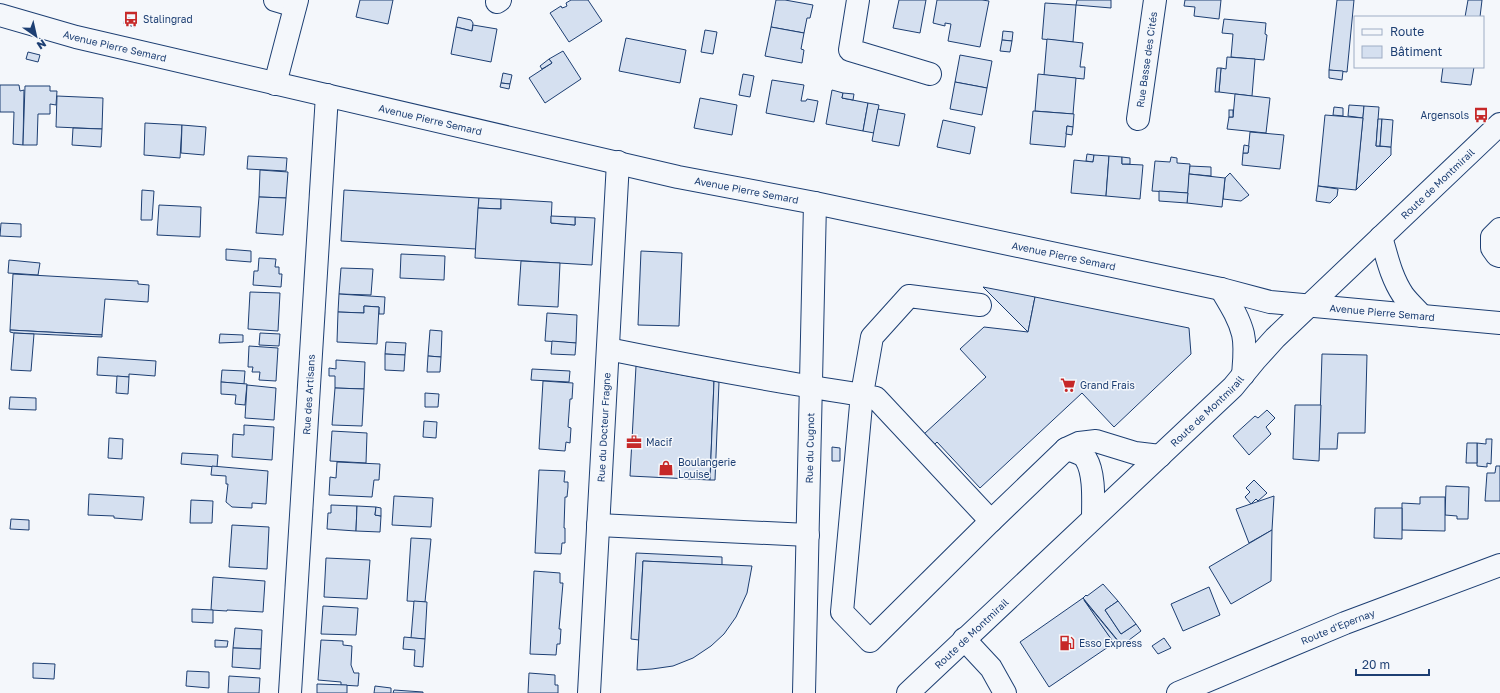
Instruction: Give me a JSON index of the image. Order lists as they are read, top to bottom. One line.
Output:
{"streets":{"main road":["Avenue Pierre Semard","Rue Basse des Cités","Route de Montmirail","Rue des Artisans","Rue du Docteur Fragne","Rue du Cugnot","Route d'Epernay"]},"crossings":[["Avenue Pierre Semard","Route de Montmirail"],["Avenue Pierre Semard","Rue des Artisans"],["Avenue Pierre Semard","Rue du Docteur Fragne"],["Avenue Pierre Semard","Rue du Cugnot"]],"places":{"bus stop":["Stalingrad","Argensols"],"supermarket":["Grand Frais"],"office":["Macif"],"shop":["Boulangerie Louise"],"fuel station":["Esso Express"]},"legend":["Route","Bâtiment"],"scale_bar":"20 m","north":"bottom right"}
